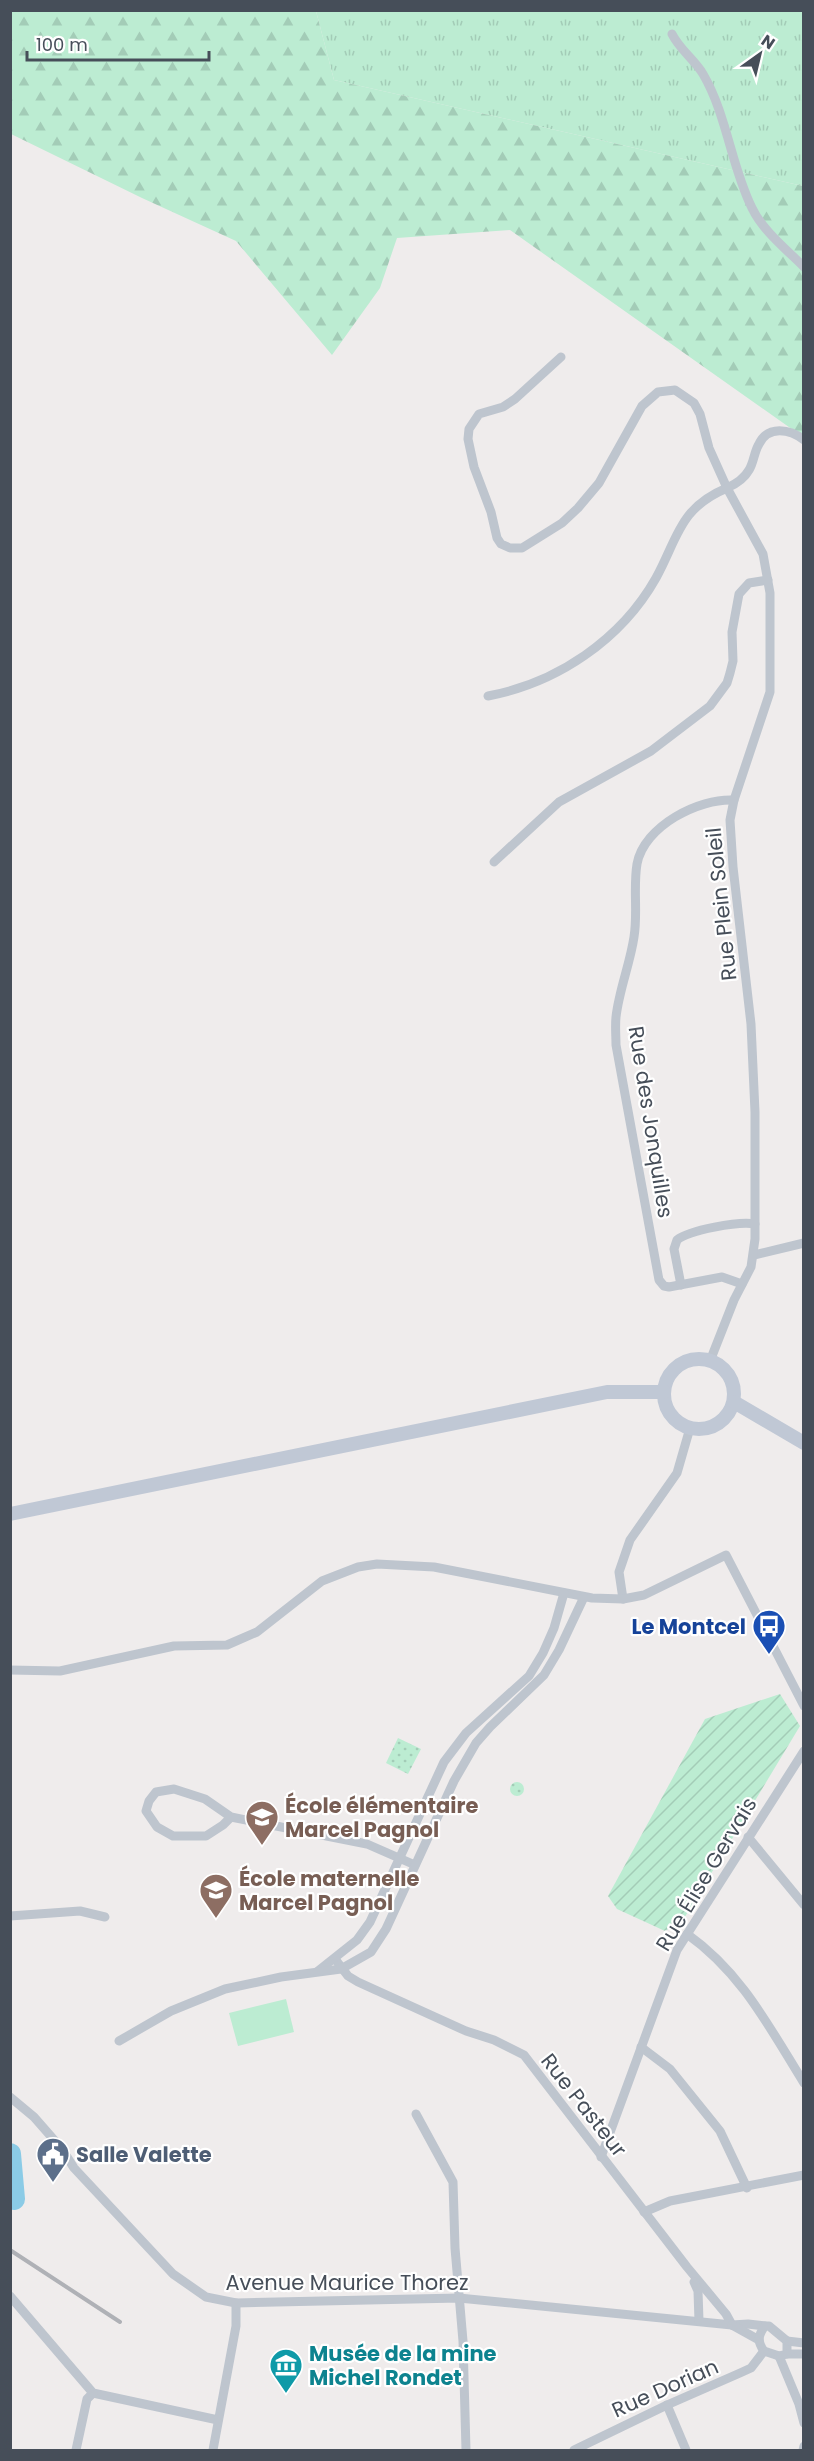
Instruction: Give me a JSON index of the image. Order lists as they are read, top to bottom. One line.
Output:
{"streets":{"street":["Rue Plein Soleil","Rue des Jonquilles","Rue Élise Gervais","Rue Pasteur","Avenue Maurice Thorez","Rue Dorian"]},"crossings":[["Rue Plein Soleil","Rue des Jonquilles"],["Rue Élise Gervais","Rue Pasteur"],["Rue Pasteur","Avenue Maurice Thorez"]],"places":{"bus stop":["Le Montcel"],"school or university":["École élémentaire Marcel Pagnol","École maternelle Marcel Pagnol"],"public building":["Salle Valette"],"museum":["Musée de la mine Michel Rondet"]},"scale_bar":"100 m","north":"top right"}
